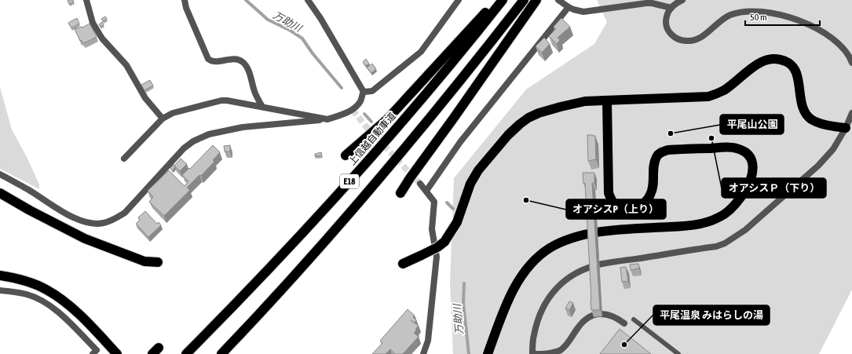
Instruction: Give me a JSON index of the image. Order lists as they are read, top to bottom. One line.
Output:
{"streets":{"highway":["上信越自動車道","E18"]},"water":["万助川"],"places":["平尾山公園","オアシスＰ（下り）","オアシスP（上り）","平尾温泉 みはらしの湯"],"scale_bar":"50 m"}
